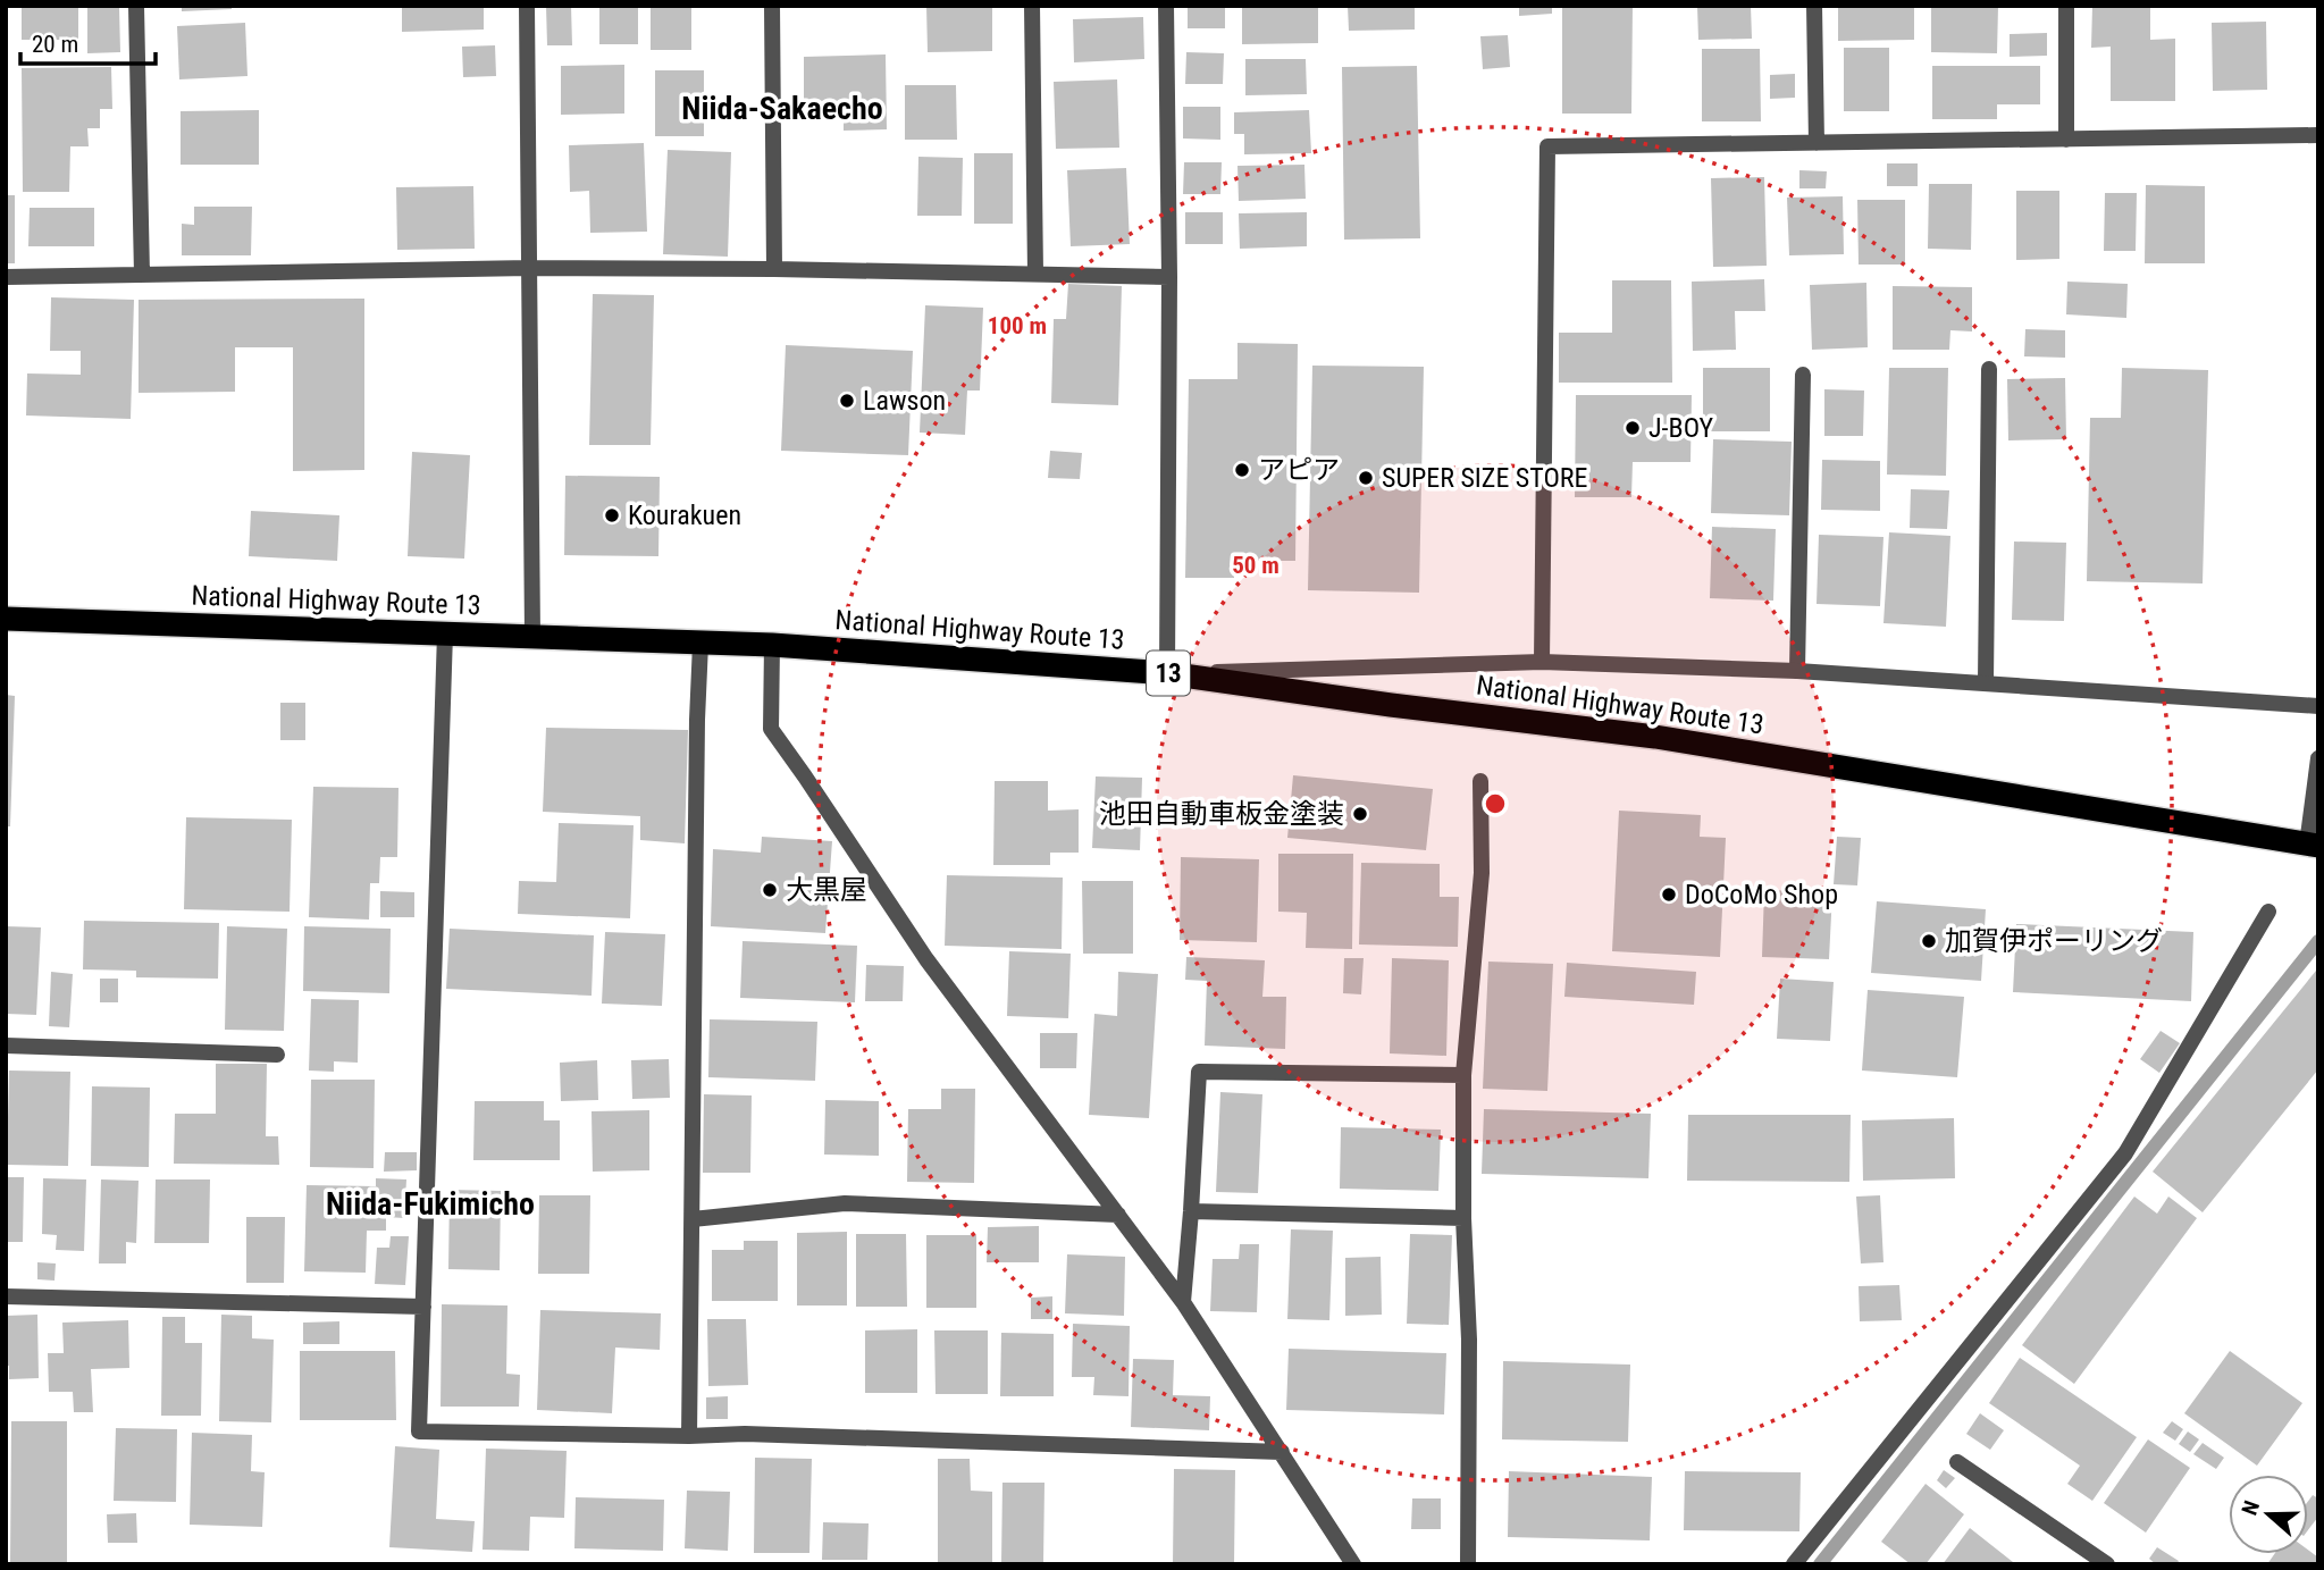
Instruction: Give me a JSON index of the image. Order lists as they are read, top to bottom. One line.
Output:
{"streets":{"highway":["National Highway Route 13","13"]},"districts":["Niida-Sakaecho","Niida-Fukimicho"],"places":["Lawson","J-BOY","アピア","SUPER SIZE STORE","Kourakuen","池田自動車板金塗装","大黒屋","DoCoMo Shop","加賀伊ポーリング"],"scale_bar":"20 m","north":"left","rings":["100 m","50 m"]}
